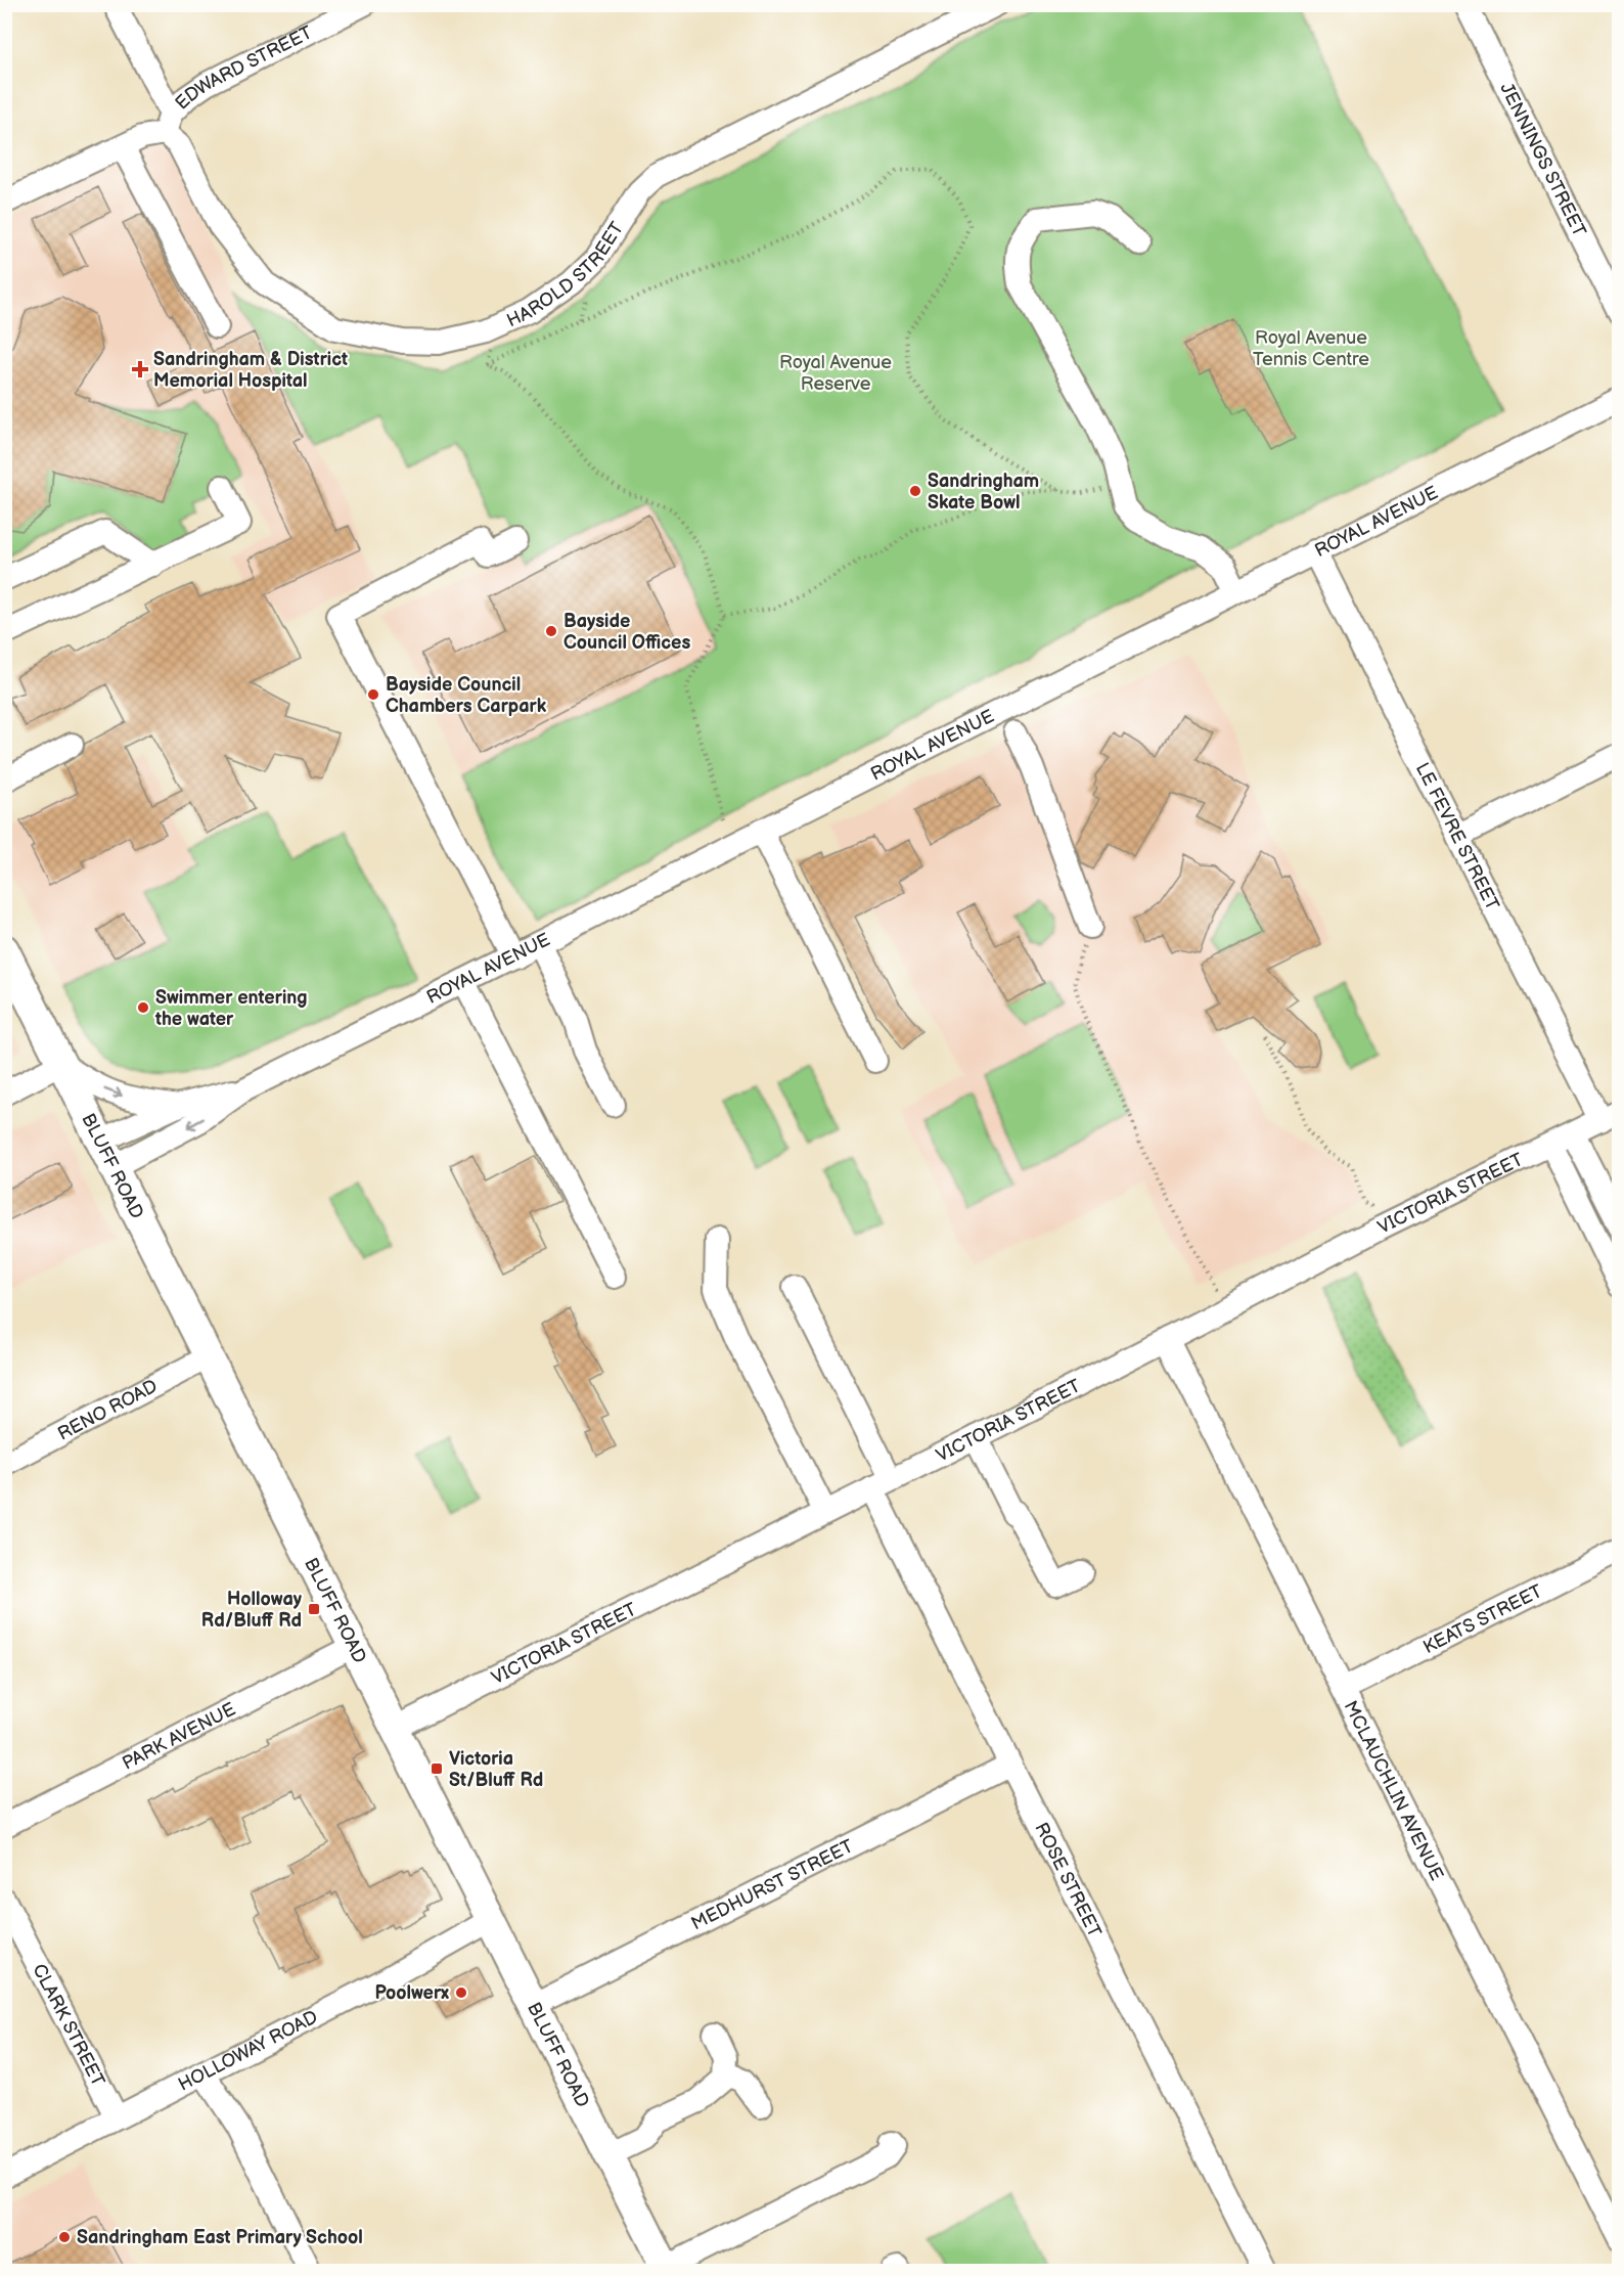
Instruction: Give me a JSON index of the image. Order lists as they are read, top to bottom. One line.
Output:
{"streets":{"main road":["BLUFF ROAD"],"street":["EDWARD STREET","JENNINGS STREET","HAROLD STREET","ROYAL AVENUE","LE FEVRE STREET","VICTORIA STREET","RENO ROAD","KEATS STREET","PARK AVENUE","MCLAUCHLIN AVENUE","ROSE STREET","MEDHURST STREET","CLARK STREET","HOLLOWAY ROAD"]},"crossings":[["EDWARD STREET","HAROLD STREET"],["ROYAL AVENUE","LE FEVRE STREET"],["ROYAL AVENUE","BLUFF ROAD"],["LE FEVRE STREET","VICTORIA STREET"],["BLUFF ROAD","VICTORIA STREET"],["BLUFF ROAD","RENO ROAD"],["BLUFF ROAD","PARK AVENUE"],["BLUFF ROAD","MEDHURST STREET"],["BLUFF ROAD","HOLLOWAY ROAD"],["VICTORIA STREET","MCLAUCHLIN AVENUE"],["VICTORIA STREET","ROSE STREET"],["KEATS STREET","MCLAUCHLIN AVENUE"],["ROSE STREET","MEDHURST STREET"],["CLARK STREET","HOLLOWAY ROAD"]],"parks":["Royal Avenue Tennis Centre","Royal Avenue Reserve"],"places":{"health":["Sandringham & District Memorial Hospital"],"other":["Sandringham Skate Bowl","Bayside Council Offices","Bayside Council Chambers Carpark","Swimmer entering the water","Poolwerx","Sandringham East Primary School"],"transit":["Holloway Rd/Bluff Rd","Victoria St/Bluff Rd"]}}
